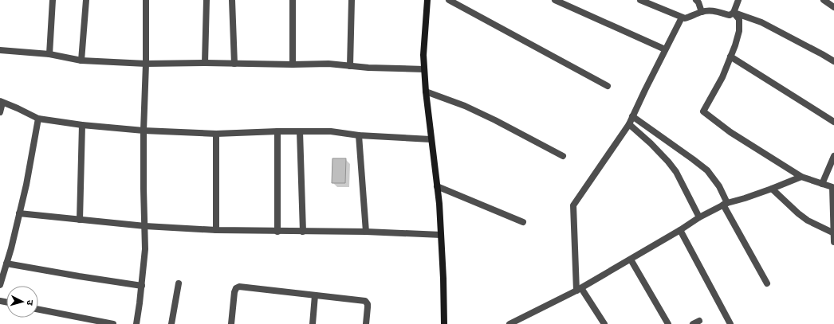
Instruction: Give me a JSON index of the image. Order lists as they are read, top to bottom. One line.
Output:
{"north":"right"}
